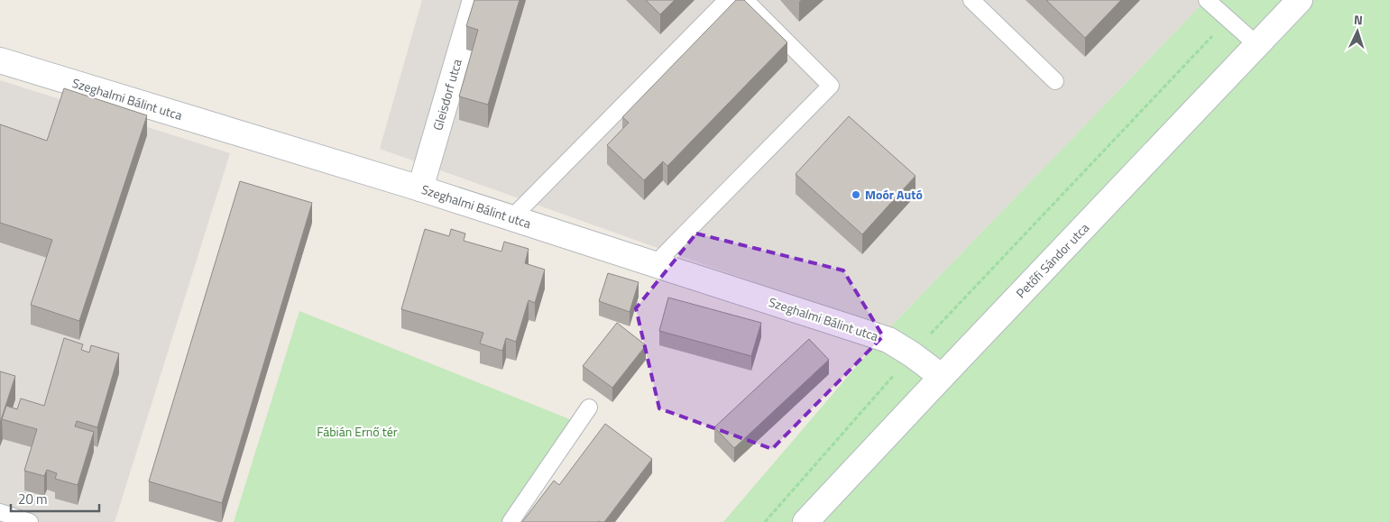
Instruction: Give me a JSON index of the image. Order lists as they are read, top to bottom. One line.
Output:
{"streets":{"street":["Gleisdorf utca","Szeghalmi Bálint utca","Petőfi Sándor utca"]},"crossings":[["Gleisdorf utca","Szeghalmi Bálint utca"],["Szeghalmi Bálint utca","Petőfi Sándor utca"]],"parks":["Fábián Ernő tér"],"places":["Moór Autó"],"scale_bar":"20 m","north":"top"}
